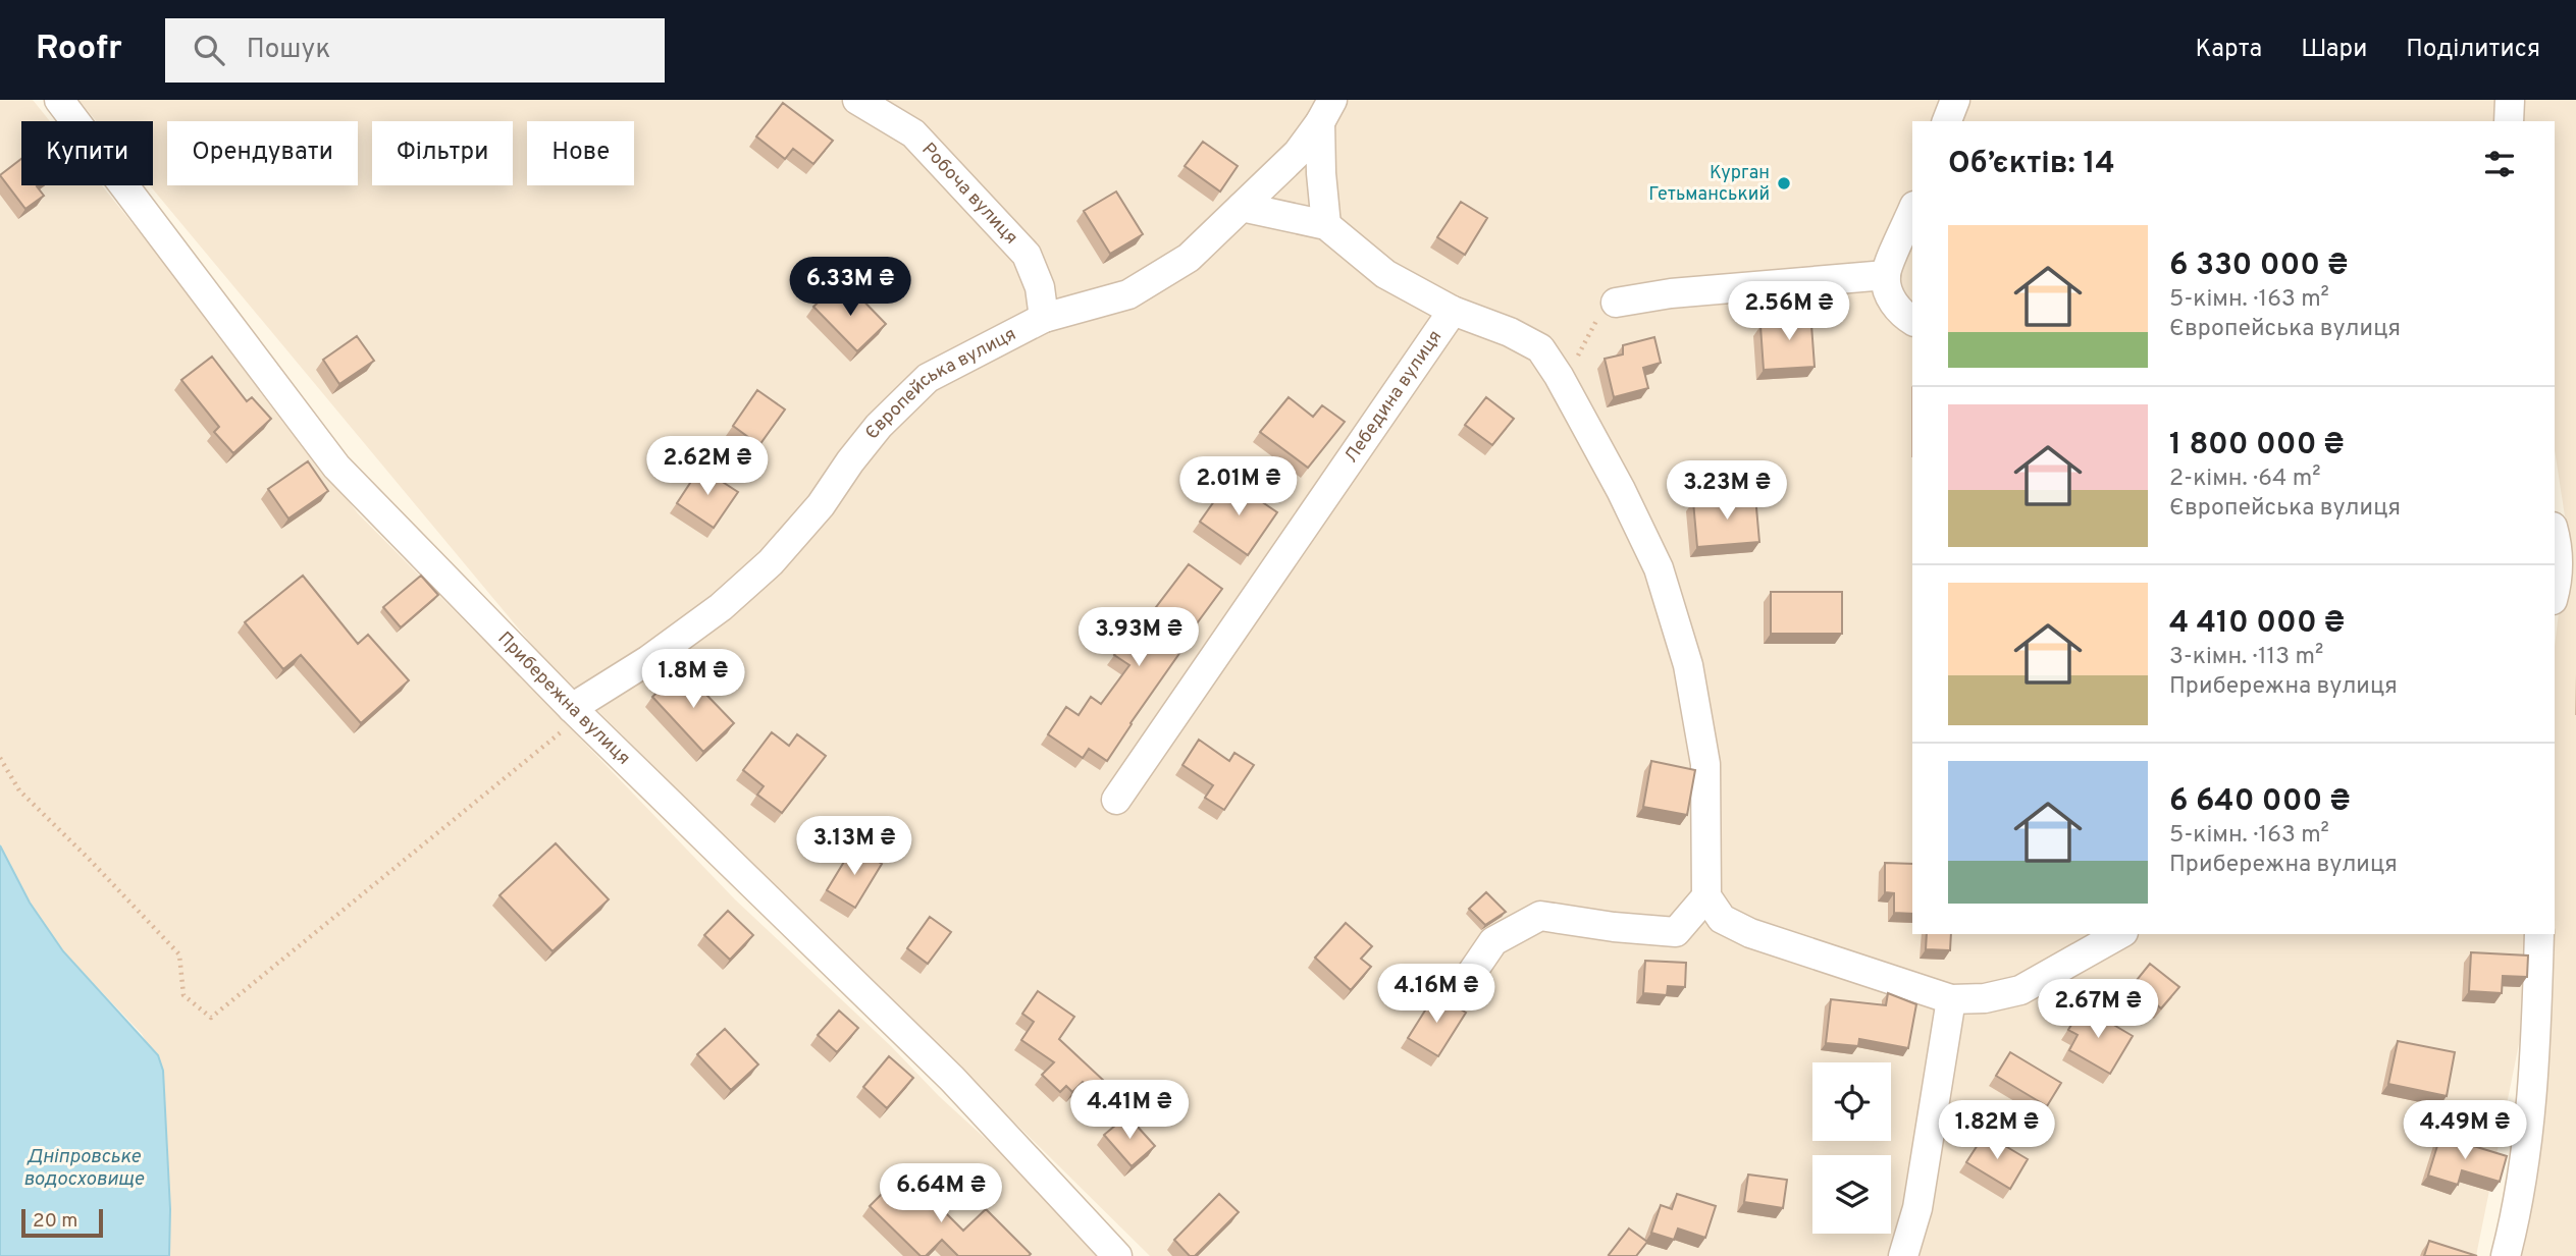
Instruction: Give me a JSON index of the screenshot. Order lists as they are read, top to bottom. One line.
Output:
{"streets":{"street":["Робоча вулиця","Європейська вулиця","Лебедина вулиця","Прибережна вулиця"]},"crossings":[["Робоча вулиця","Європейська вулиця"],["Європейська вулиця","Прибережна вулиця"]],"water":["Дніпровське водосховище"],"places":["Курган Гетьманський"],"scale_bar":"20 m","page":{"header":"Roofr","search":"Пошук","nav":["Карта","Шари","Поділитися"],"chip":["Купити","Орендувати","Фільтри","Нове"],"heading":"Об’єктів: 14","list":[{"name":"6 330 000 ₴","note":"5-кімн. · 163 m² · Європейська вулиця"},{"name":"1 800 000 ₴","note":"2-кімн. · 64 m² · Європейська вулиця"},{"name":"4 410 000 ₴","note":"3-кімн. · 113 m² · Прибережна вулиця"},{"name":"6 640 000 ₴","note":"5-кімн. · 163 m² · Прибережна вулиця"}],"price":["6.33M ₴","2.56M ₴","2.62M ₴","2.01M ₴","3.23M ₴","3.93M ₴","1.8M ₴","3.13M ₴","4.16M ₴","2.67M ₴","4.41M ₴","1.82M ₴","4.49M ₴","6.64M ₴"],"scale":"20 m"}}
